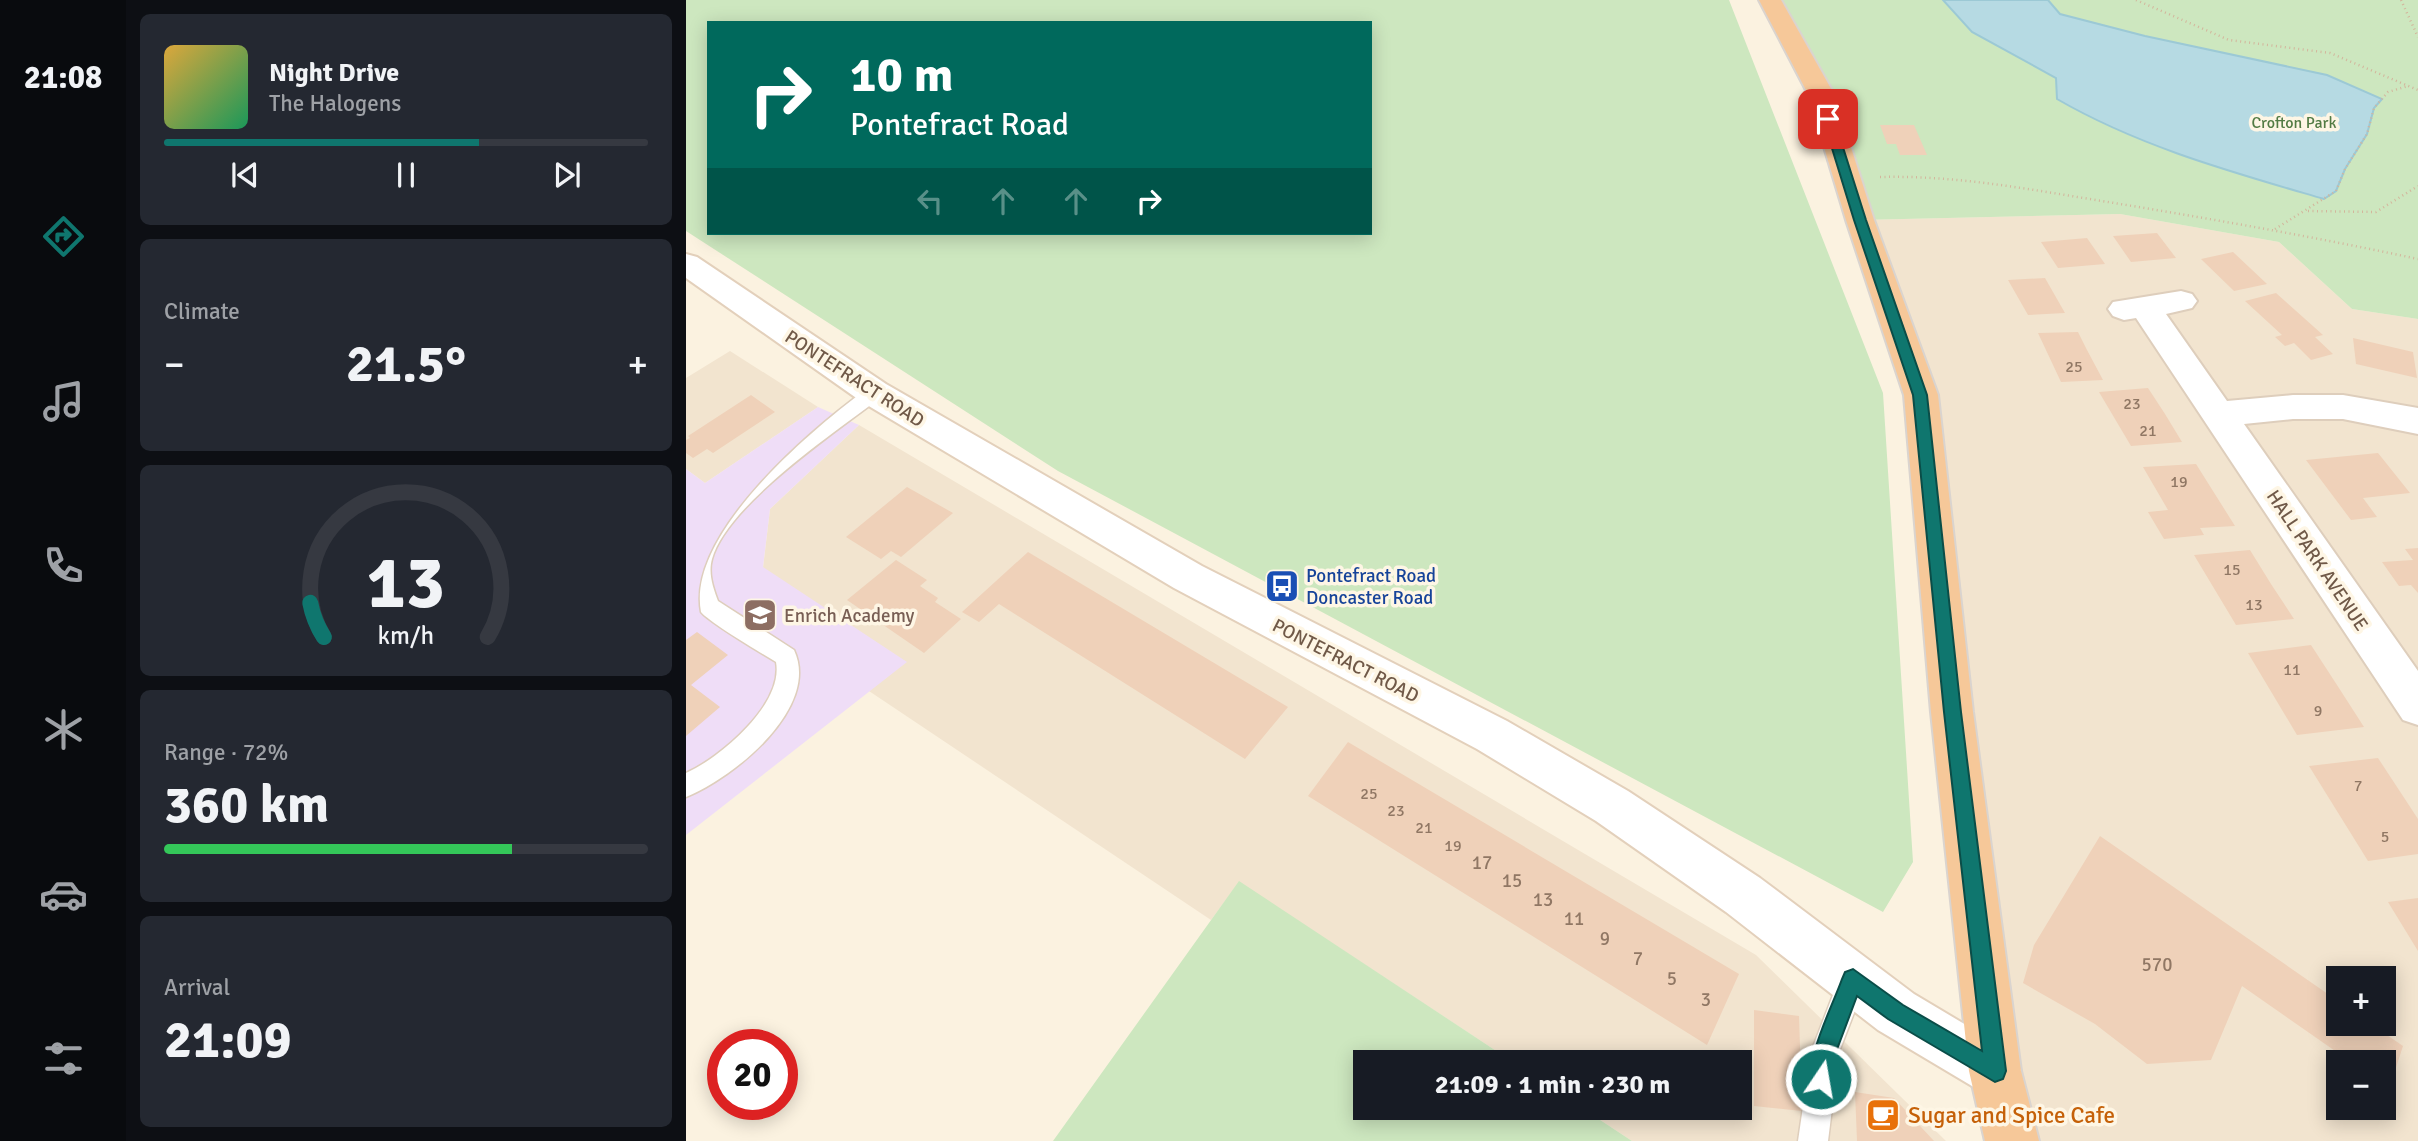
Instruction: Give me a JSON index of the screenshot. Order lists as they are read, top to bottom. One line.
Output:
{"streets":{"main road":["PONTEFRACT ROAD","HALL PARK AVENUE"]},"parks":["Crofton Park"],"places":{"bus stop":["Pontefract Road Doncaster Road"],"school or university":["Enrich Academy"],"cafe":["Sugar and Spice Cafe"]},"house_numbers":["25","23","21","19","15","13","11","9","7","25","23","21","5","19","17","15","13","11","9","7","570","5","3"],"page":{"tabs":"21:08","turn":["10 m","Pontefract Road"],"song":["Night Drive","The Halogens"],"tile":["Climate",["Range · 72%","360 km"],["Arrival","21:09"]],"heat":["−","21.5°","+"],"map_buttons":["+","−"],"limit":"20","trip":"21:09 · 1 min · 230 m","gauge":["13","km/h"]}}
